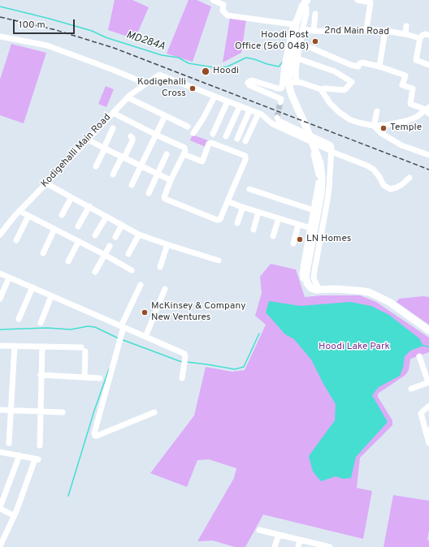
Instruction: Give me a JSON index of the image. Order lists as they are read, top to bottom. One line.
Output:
{"streets":{"street":["2nd Main Road","Kodigehalli Main Road"]},"water":["MD284A"],"parks":["Hoodi Lake Park"],"places":["Hoodi Post Office (560 048)","Hoodi","Kodigehalli Cross","Temple","LN Homes","McKinsey & Company New Ventures"],"scale_bar":"100 m"}
